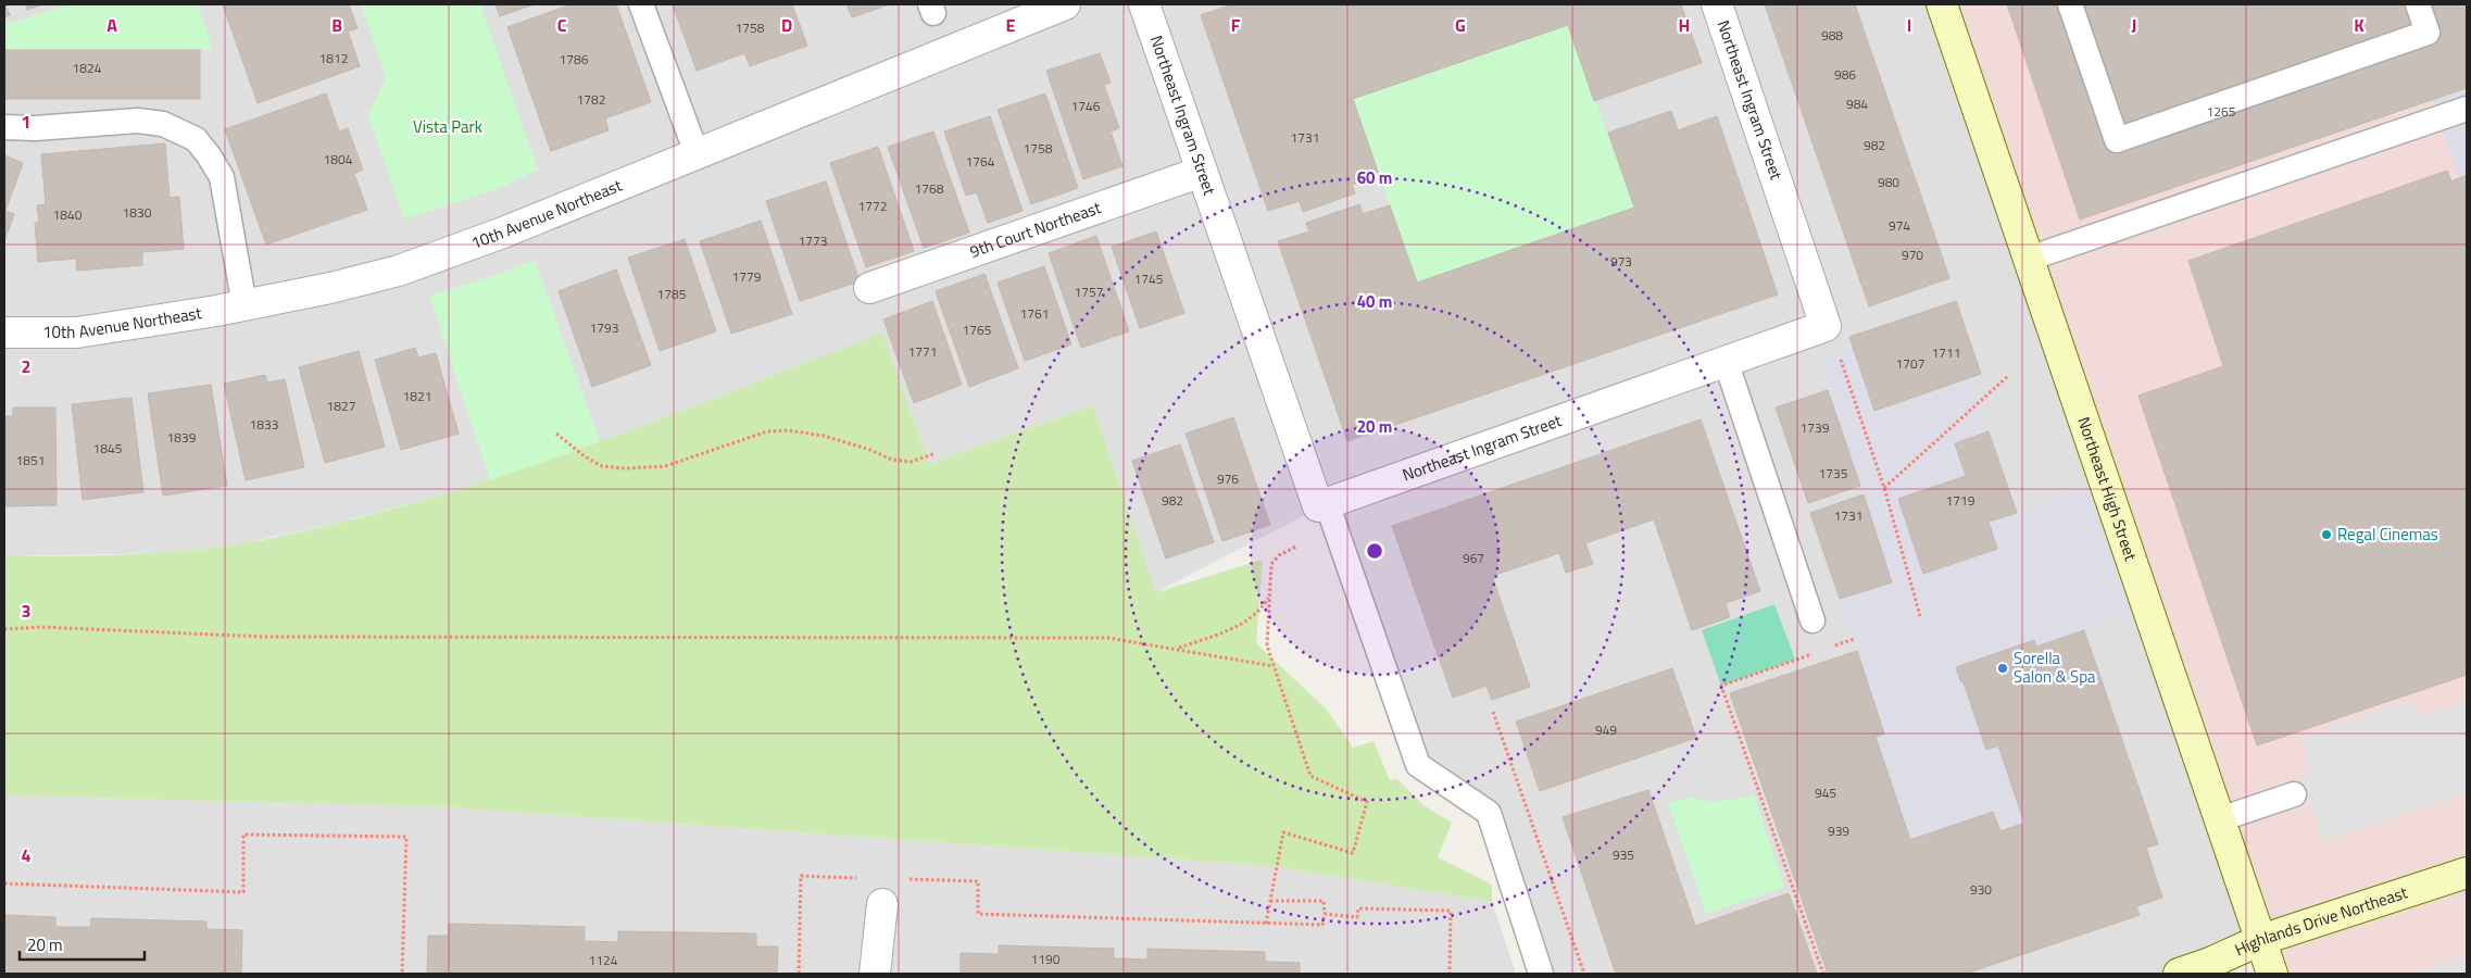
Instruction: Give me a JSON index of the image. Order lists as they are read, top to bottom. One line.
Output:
{"streets":{"street":["Northeast Ingram Street","10th Avenue Northeast","9th Court Northeast","Northeast High Street","Highlands Drive Northeast"]},"crossings":[["Northeast Ingram Street","9th Court Northeast"],["Northeast High Street","Highlands Drive Northeast"]],"parks":["Vista Park"],"places":["Regal Cinemas","Sorella Salon & Spa"],"house_numbers":["1758","988","1812","1786","1824","986","1782","984","1746","1265","1731","982","1758","1804","1764","980","1768","1772","1830","1840","974","1773","970","973","1779","1745","1757","1785","1761","1793","1765","1771","1711","1707","1821","1827","1833","1739","1839","1845","1851","1735","976","982","1719","1731","967","949","945","939","935","930","1190","1124"],"scale_bar":"20 m","grid":{"columns":["A","B","C","D","E","F","G","H","I","J","K"],"rows":["1","2","3","4"]},"rings":["60 m","40 m","20 m"]}
